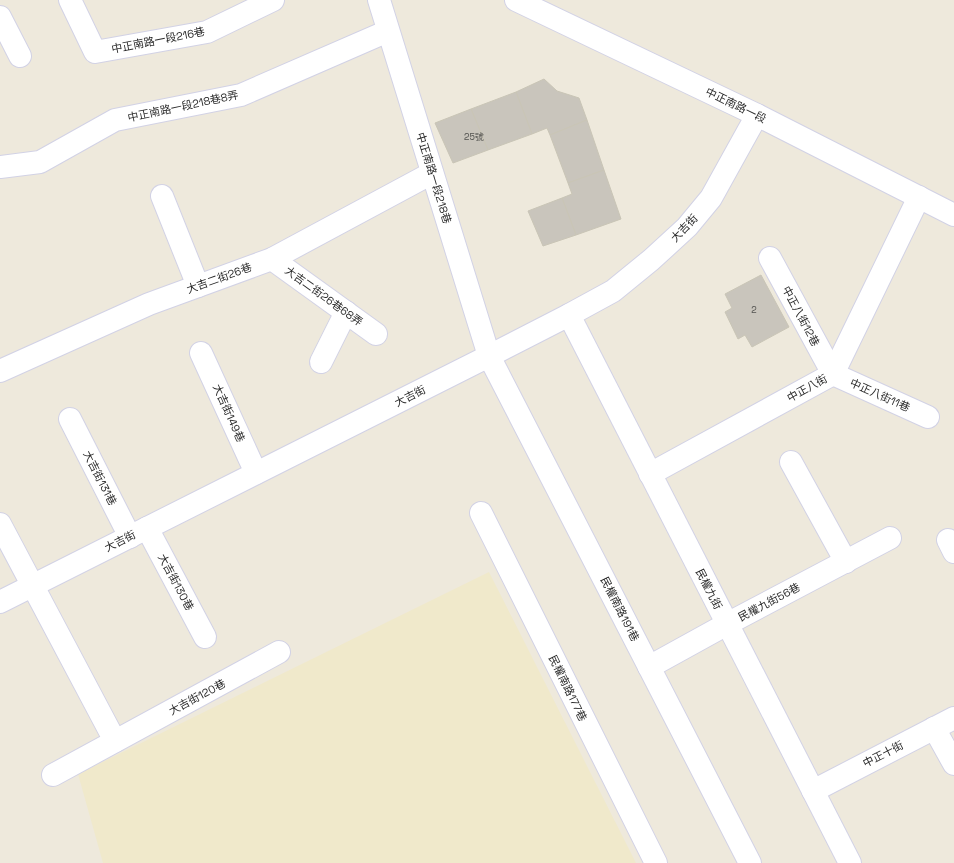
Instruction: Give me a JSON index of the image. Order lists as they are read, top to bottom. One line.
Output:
{"streets":{"street":["中正南路一段216巷","中正南路一段","中正南路一段218巷8弄","中正南路一段218巷","大吉街","大吉二街26巷","大吉二街26巷68弄","中正八街12巷","中正八街","中正八街11巷","大吉街149巷","大吉街131巷","大吉街130巷","民權九街","民權九街56巷","民權南路191巷","民權南路177巷","大吉街120巷","中正十街"]},"crossings":[["中正南路一段","大吉街"],["中正南路一段","中正八街"],["中正南路一段218巷8弄","中正南路一段218巷"],["中正南路一段218巷","大吉街"],["中正南路一段218巷","大吉二街26巷"],["中正南路一段218巷","民權南路191巷"],["大吉街","大吉街149巷"],["大吉街","大吉街131巷"],["大吉街","大吉街130巷"],["大吉街","民權九街"],["大吉街","民權南路191巷"],["大吉二街26巷","大吉二街26巷68弄"],["中正八街12巷","中正八街"],["中正八街12巷","中正八街11巷"],["中正八街","中正八街11巷"],["中正八街","民權九街"],["大吉街131巷","大吉街130巷"],["民權九街","民權九街56巷"],["民權九街","中正十街"],["民權九街56巷","民權南路191巷"]],"house_numbers":["25號","2"]}
